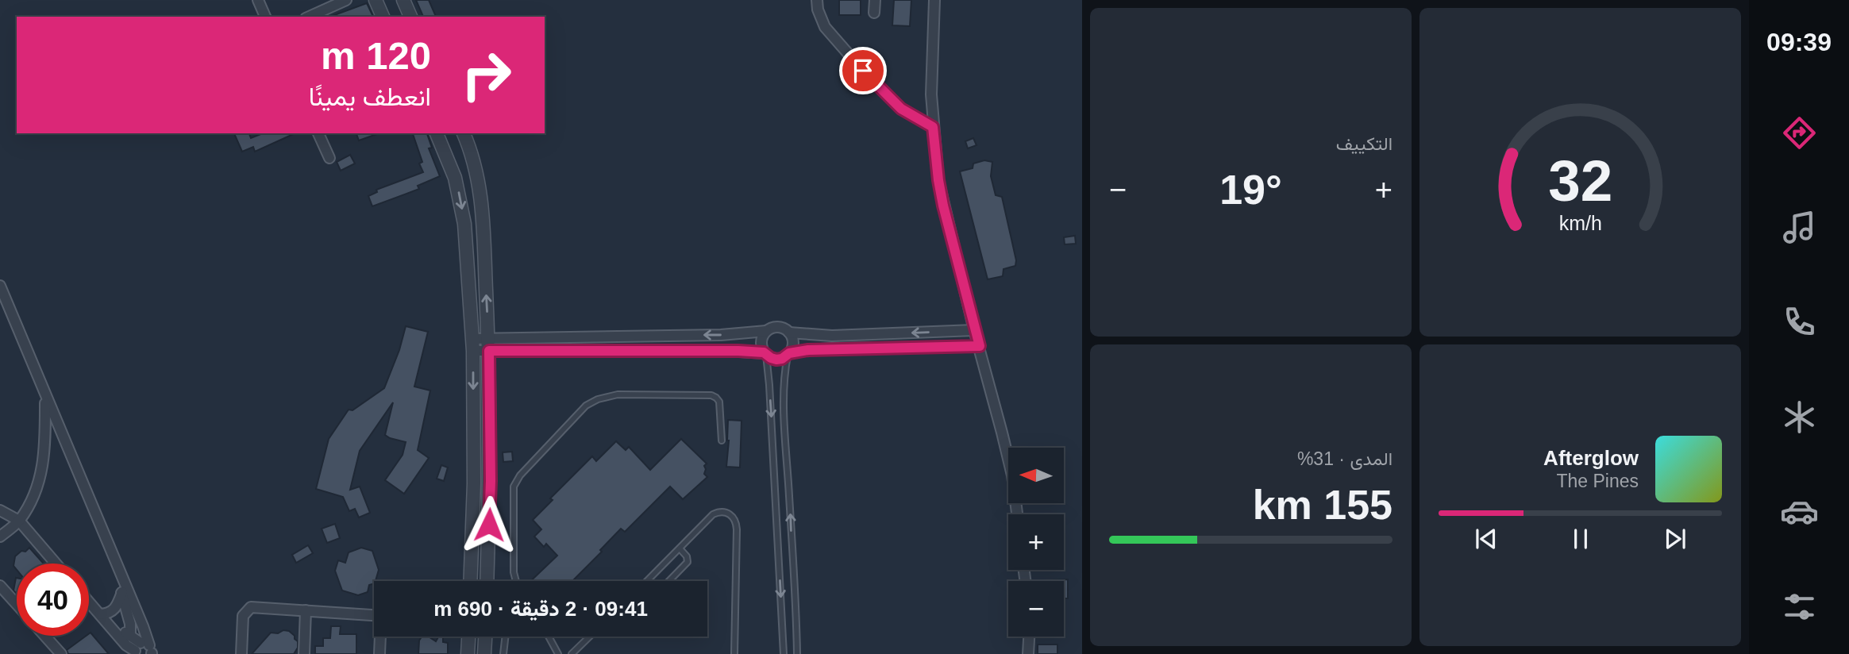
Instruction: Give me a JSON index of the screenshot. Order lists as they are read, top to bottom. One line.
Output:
{"north":"left","page":{"tabs":"09:39","tile":["التكييف",["المدى · 31%","155 km"]],"turn":["120 m","انعطف يمينًا"],"heat":["−","19°","+"],"song":["Afterglow","The Pines"],"map_buttons":["+","−"],"limit":"40","trip":"09:41 · 2 دقيقة · 690 m","gauge":["32","km/h"]}}
